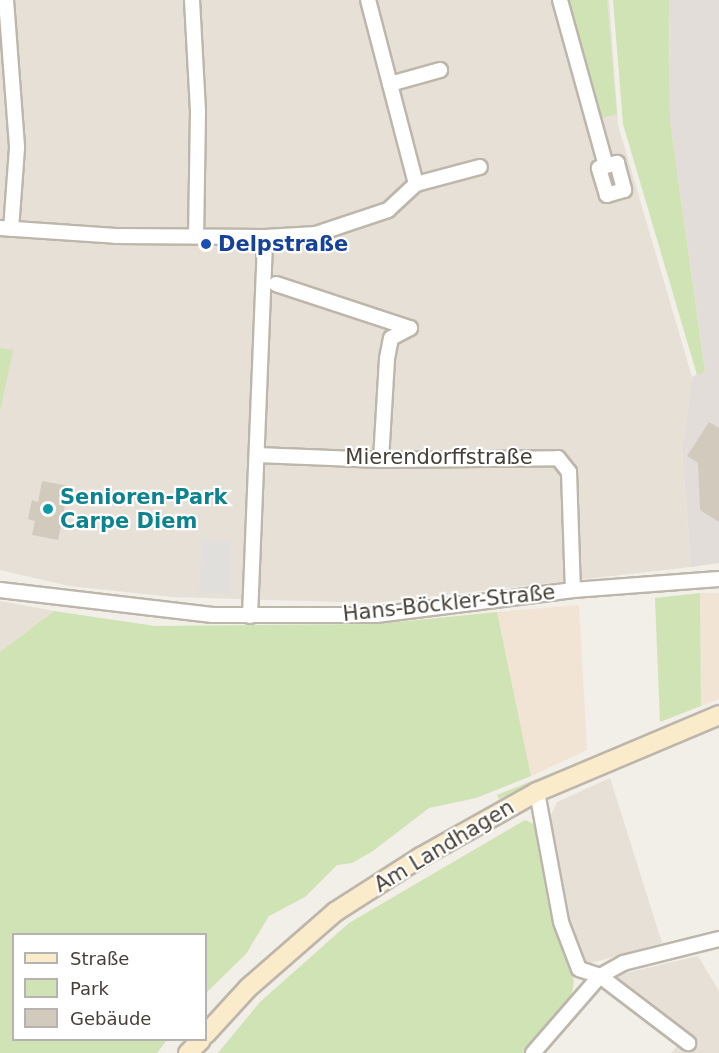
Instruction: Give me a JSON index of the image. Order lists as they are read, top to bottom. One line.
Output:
{"streets":{"street":["Mierendorffstraße","Hans-Böckler-Straße","Am Landhagen"]},"crossings":[["Mierendorffstraße","Hans-Böckler-Straße"]],"places":["Delpstraße","Senioren-Park Carpe Diem"],"legend":["Straße","Park","Gebäude"]}
